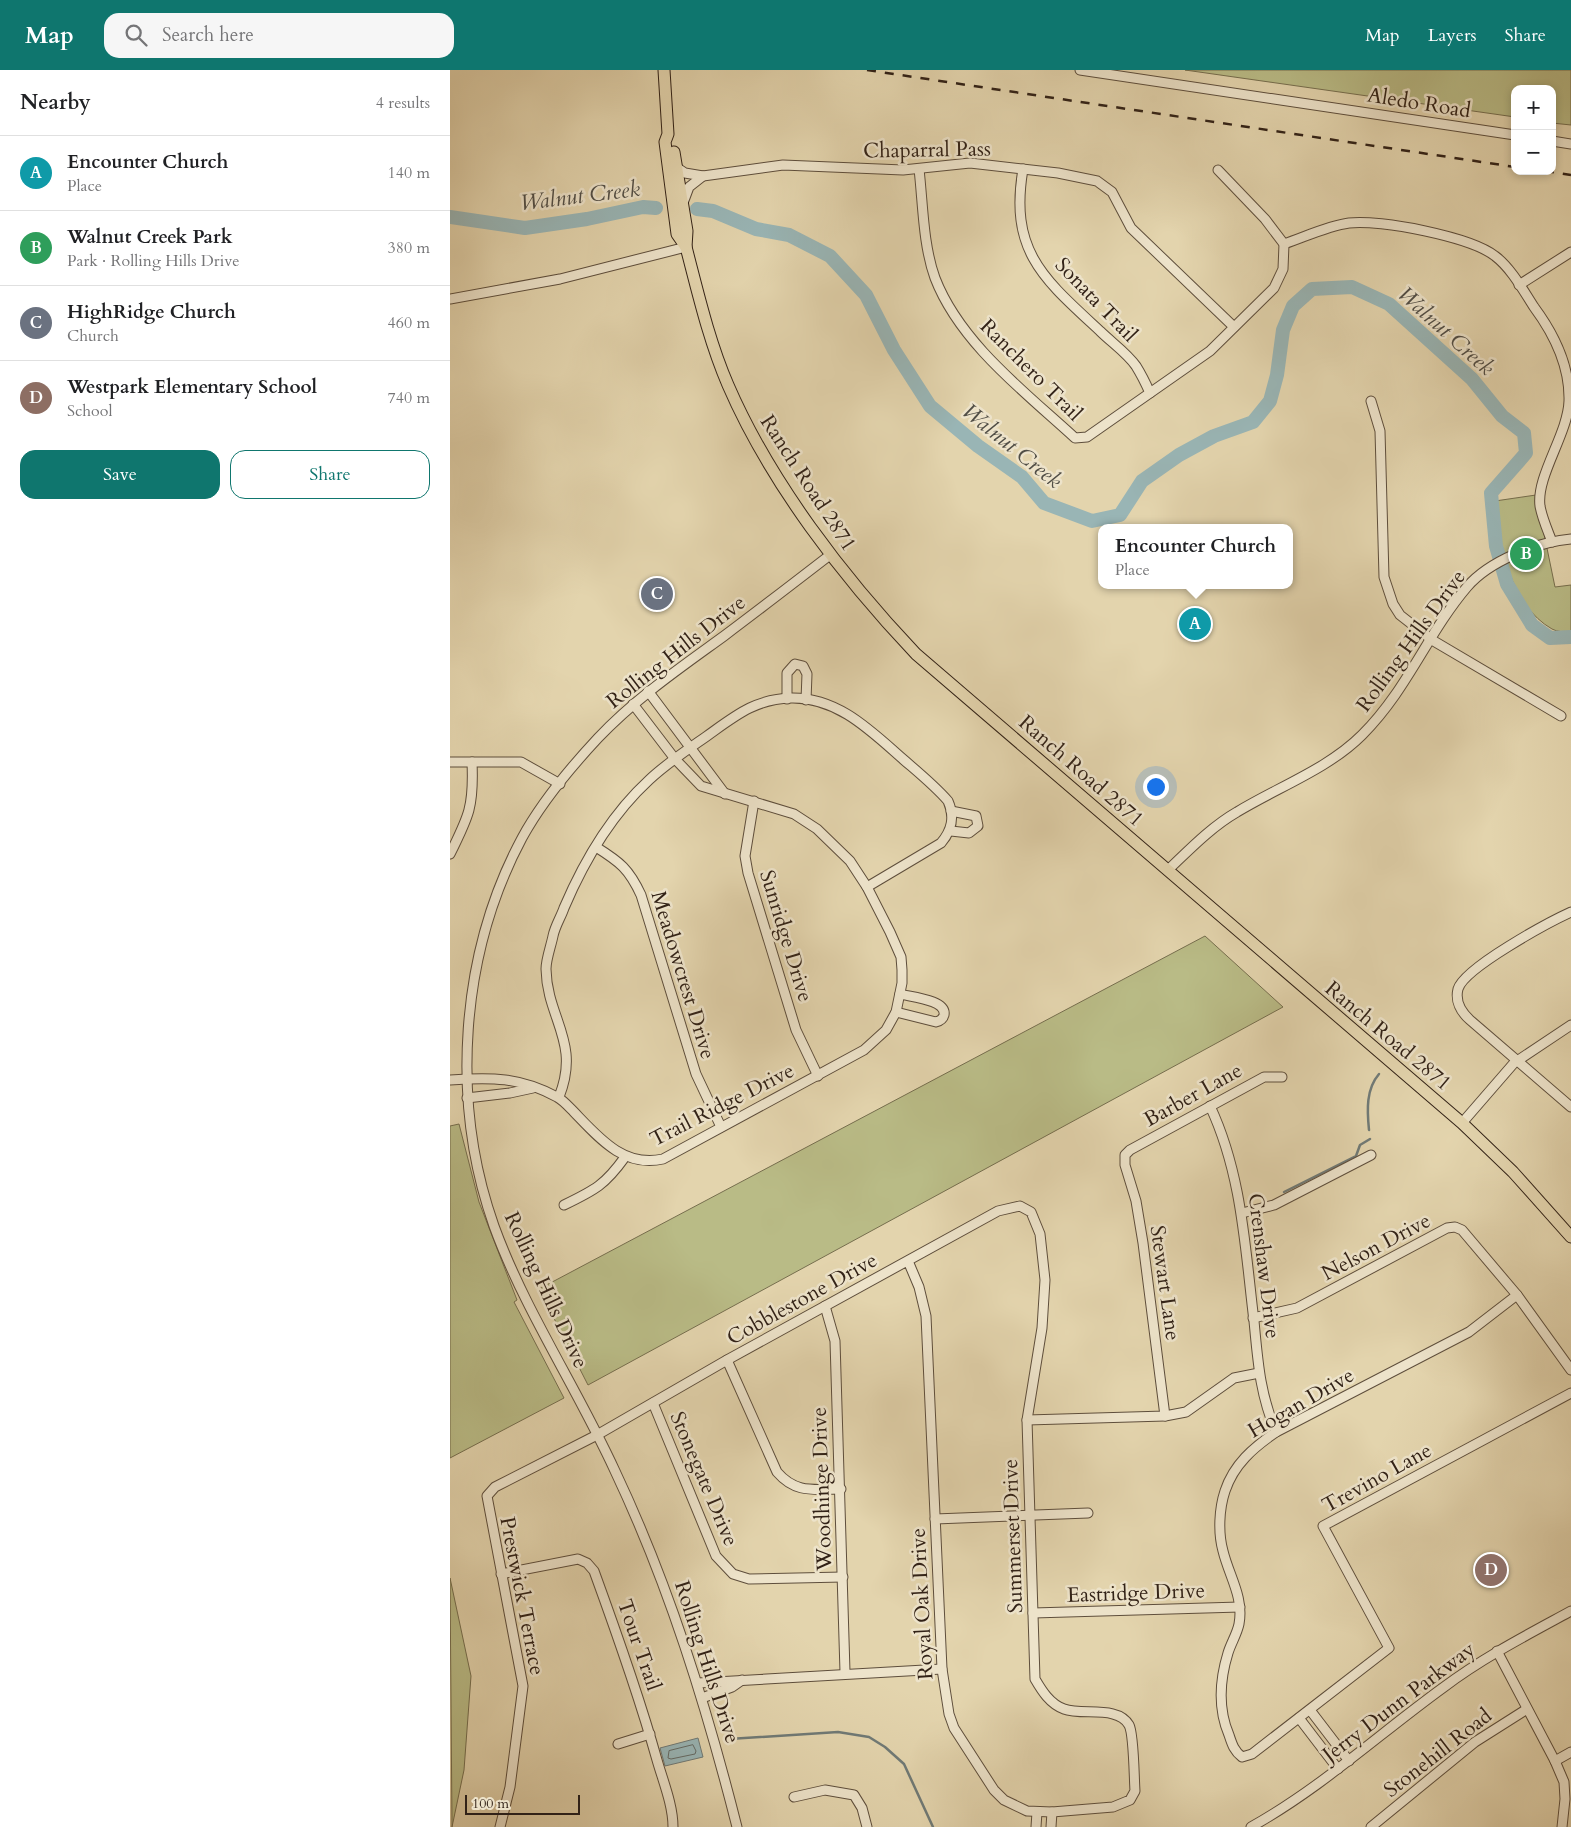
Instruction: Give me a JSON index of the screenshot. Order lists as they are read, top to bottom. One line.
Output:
{"streets":{"main road":["Ranch Road 2871"],"street":["Aledo Road","Chaparral Pass","Sonata Trail","Ranchero Trail","Rolling Hills Drive","Sunridge Drive","Meadowcrest Drive","Barber Lane","Trail Ridge Drive","Nelson Drive","Crenshaw Drive","Stewart Lane","Cobblestone Drive","Hogan Drive","Trevino Lane","Stonegate Drive","Woodhinge Drive","Summerset Drive","Eastridge Drive","Prestwick Terrace","Royal Oak Drive","Tour Trail","Jerry Dunn Parkway","Stonehill Road"]},"crossings":[["Chaparral Pass","Sonata Trail"],["Chaparral Pass","Ranchero Trail"],["Chaparral Pass","Ranch Road 2871"],["Sonata Trail","Ranchero Trail"],["Ranch Road 2871","Rolling Hills Drive"],["Rolling Hills Drive","Trail Ridge Drive"],["Rolling Hills Drive","Cobblestone Drive"],["Rolling Hills Drive","Prestwick Terrace"],["Sunridge Drive","Trail Ridge Drive"],["Meadowcrest Drive","Trail Ridge Drive"],["Barber Lane","Crenshaw Drive"],["Barber Lane","Stewart Lane"],["Nelson Drive","Crenshaw Drive"],["Nelson Drive","Hogan Drive"],["Crenshaw Drive","Hogan Drive"],["Cobblestone Drive","Stonegate Drive"],["Cobblestone Drive","Woodhinge Drive"],["Cobblestone Drive","Summerset Drive"],["Cobblestone Drive","Prestwick Terrace"],["Cobblestone Drive","Royal Oak Drive"],["Hogan Drive","Trevino Lane"],["Hogan Drive","Eastridge Drive"],["Stonegate Drive","Woodhinge Drive"],["Summerset Drive","Eastridge Drive"],["Summerset Drive","Royal Oak Drive"],["Prestwick Terrace","Tour Trail"]],"water":["Walnut Creek"],"scale_bar":"100 m","page":{"header":"Map","search":"Search here","nav":["Map","Layers","Share"],"heading":["Nearby","4 results"],"map_buttons":["+","−"],"list":[{"mark":"A","name":"Encounter Church","note":"Place","value":"140 m"},{"mark":"B","name":"Walnut Creek Park","note":"Park · Rolling Hills Drive","value":"380 m"},{"mark":"C","name":"HighRidge Church","note":"Church","value":"460 m"},{"mark":"D","name":"Westpark Elementary School","note":"School","value":"740 m"}],"buttons":["Save","Share"],"popup":["Encounter Church","Place"],"pins":["B","C","A","D"],"scale":"100 m"}}
